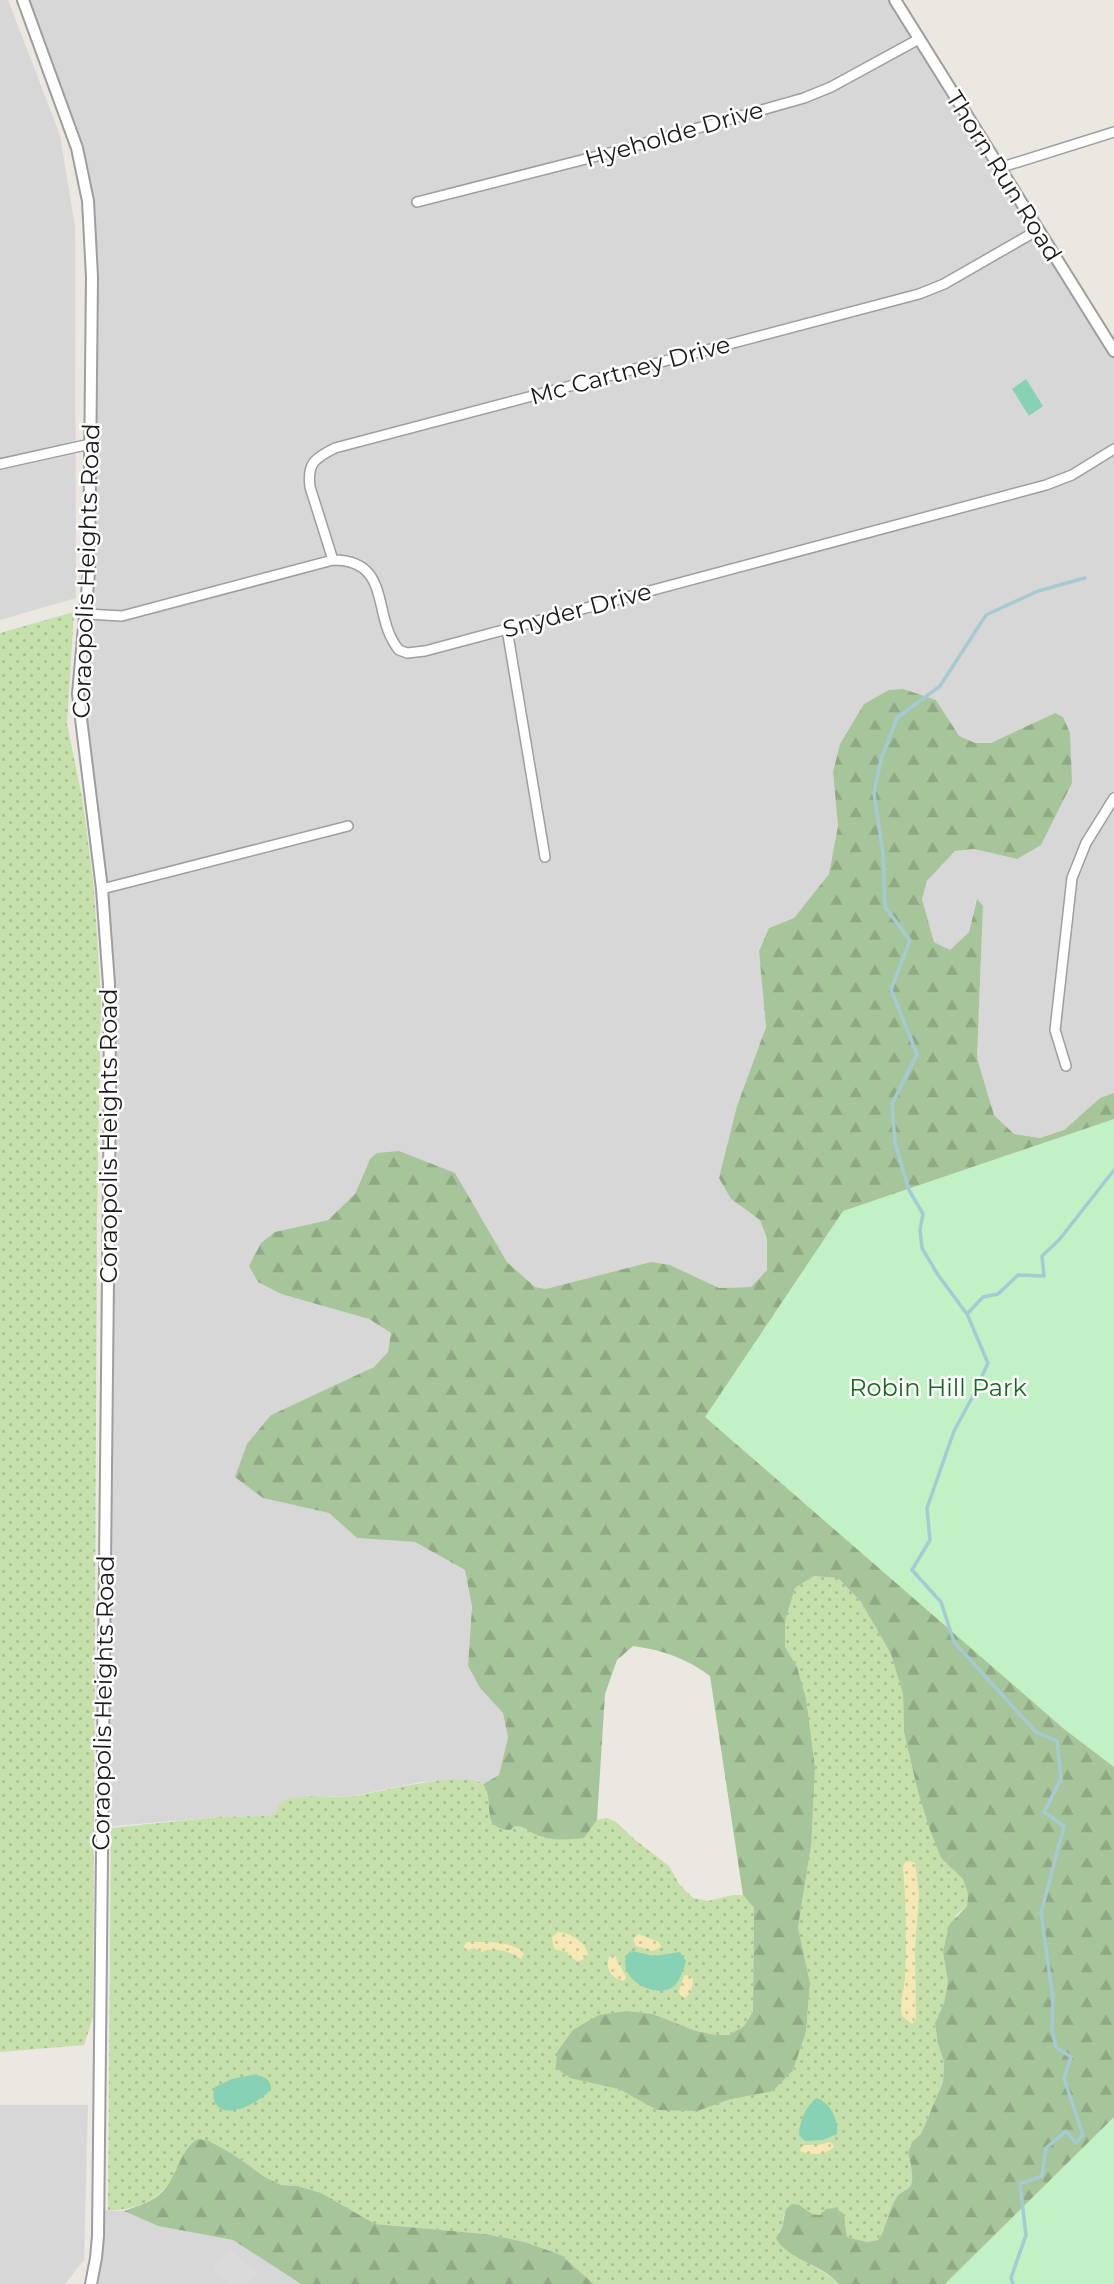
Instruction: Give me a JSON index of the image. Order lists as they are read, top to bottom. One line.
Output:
{"streets":{"street":["Hyeholde Drive","Thorn Run Road","Mc Cartney Drive","Coraopolis Heights Road","Snyder Drive"]},"crossings":[["Hyeholde Drive","Thorn Run Road"],["Thorn Run Road","Mc Cartney Drive"],["Mc Cartney Drive","Snyder Drive"]],"parks":["Robin Hill Park"]}
